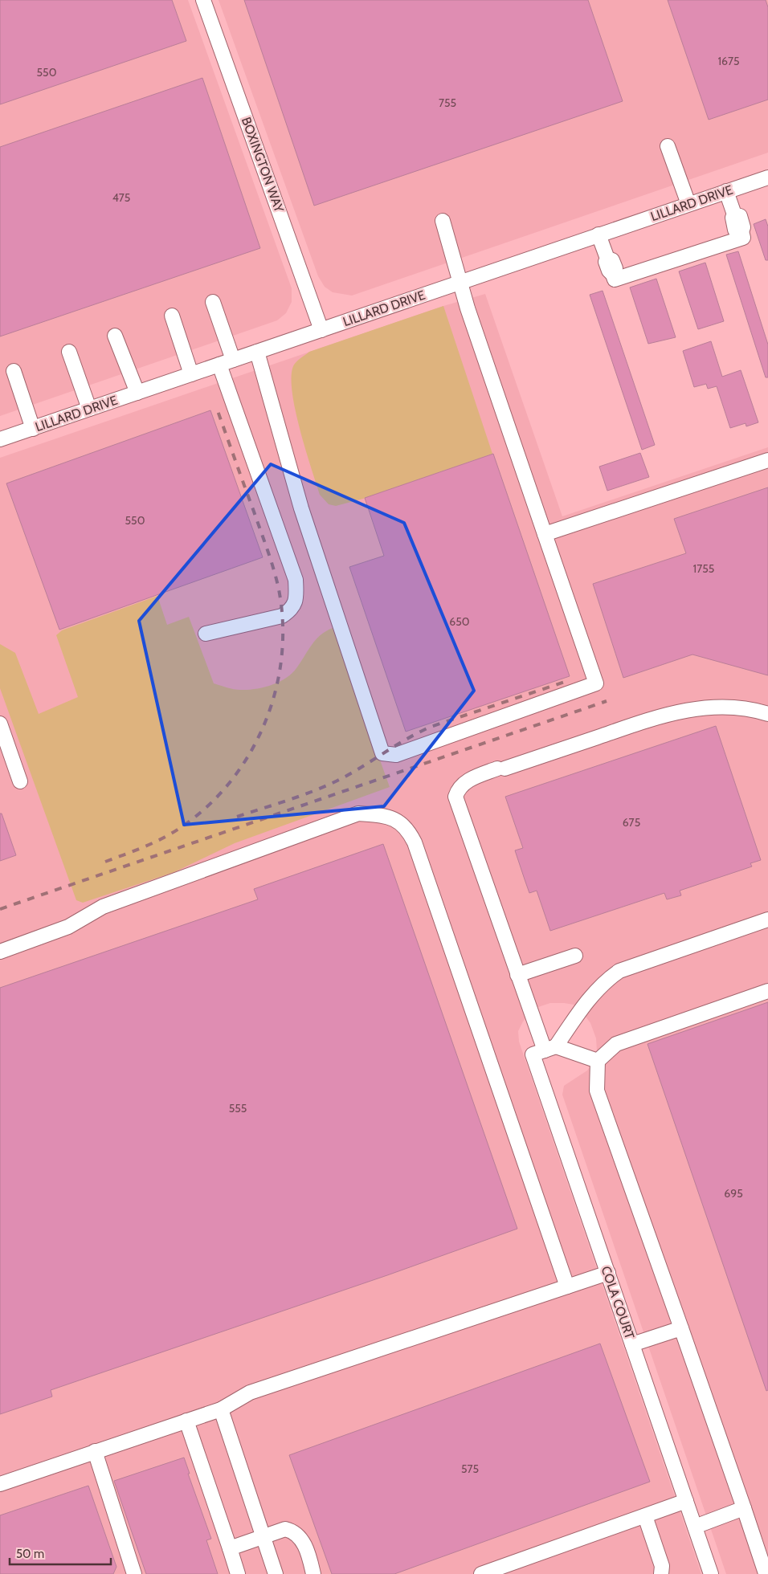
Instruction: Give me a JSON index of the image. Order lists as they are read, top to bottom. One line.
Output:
{"streets":{"street":["BOXINGTON WAY","LILLARD DRIVE","COLA COURT"]},"crossings":[["BOXINGTON WAY","LILLARD DRIVE"]],"house_numbers":["1675","550","755","475","550","1755","650","675","555","695","575"],"scale_bar":"50 m"}
